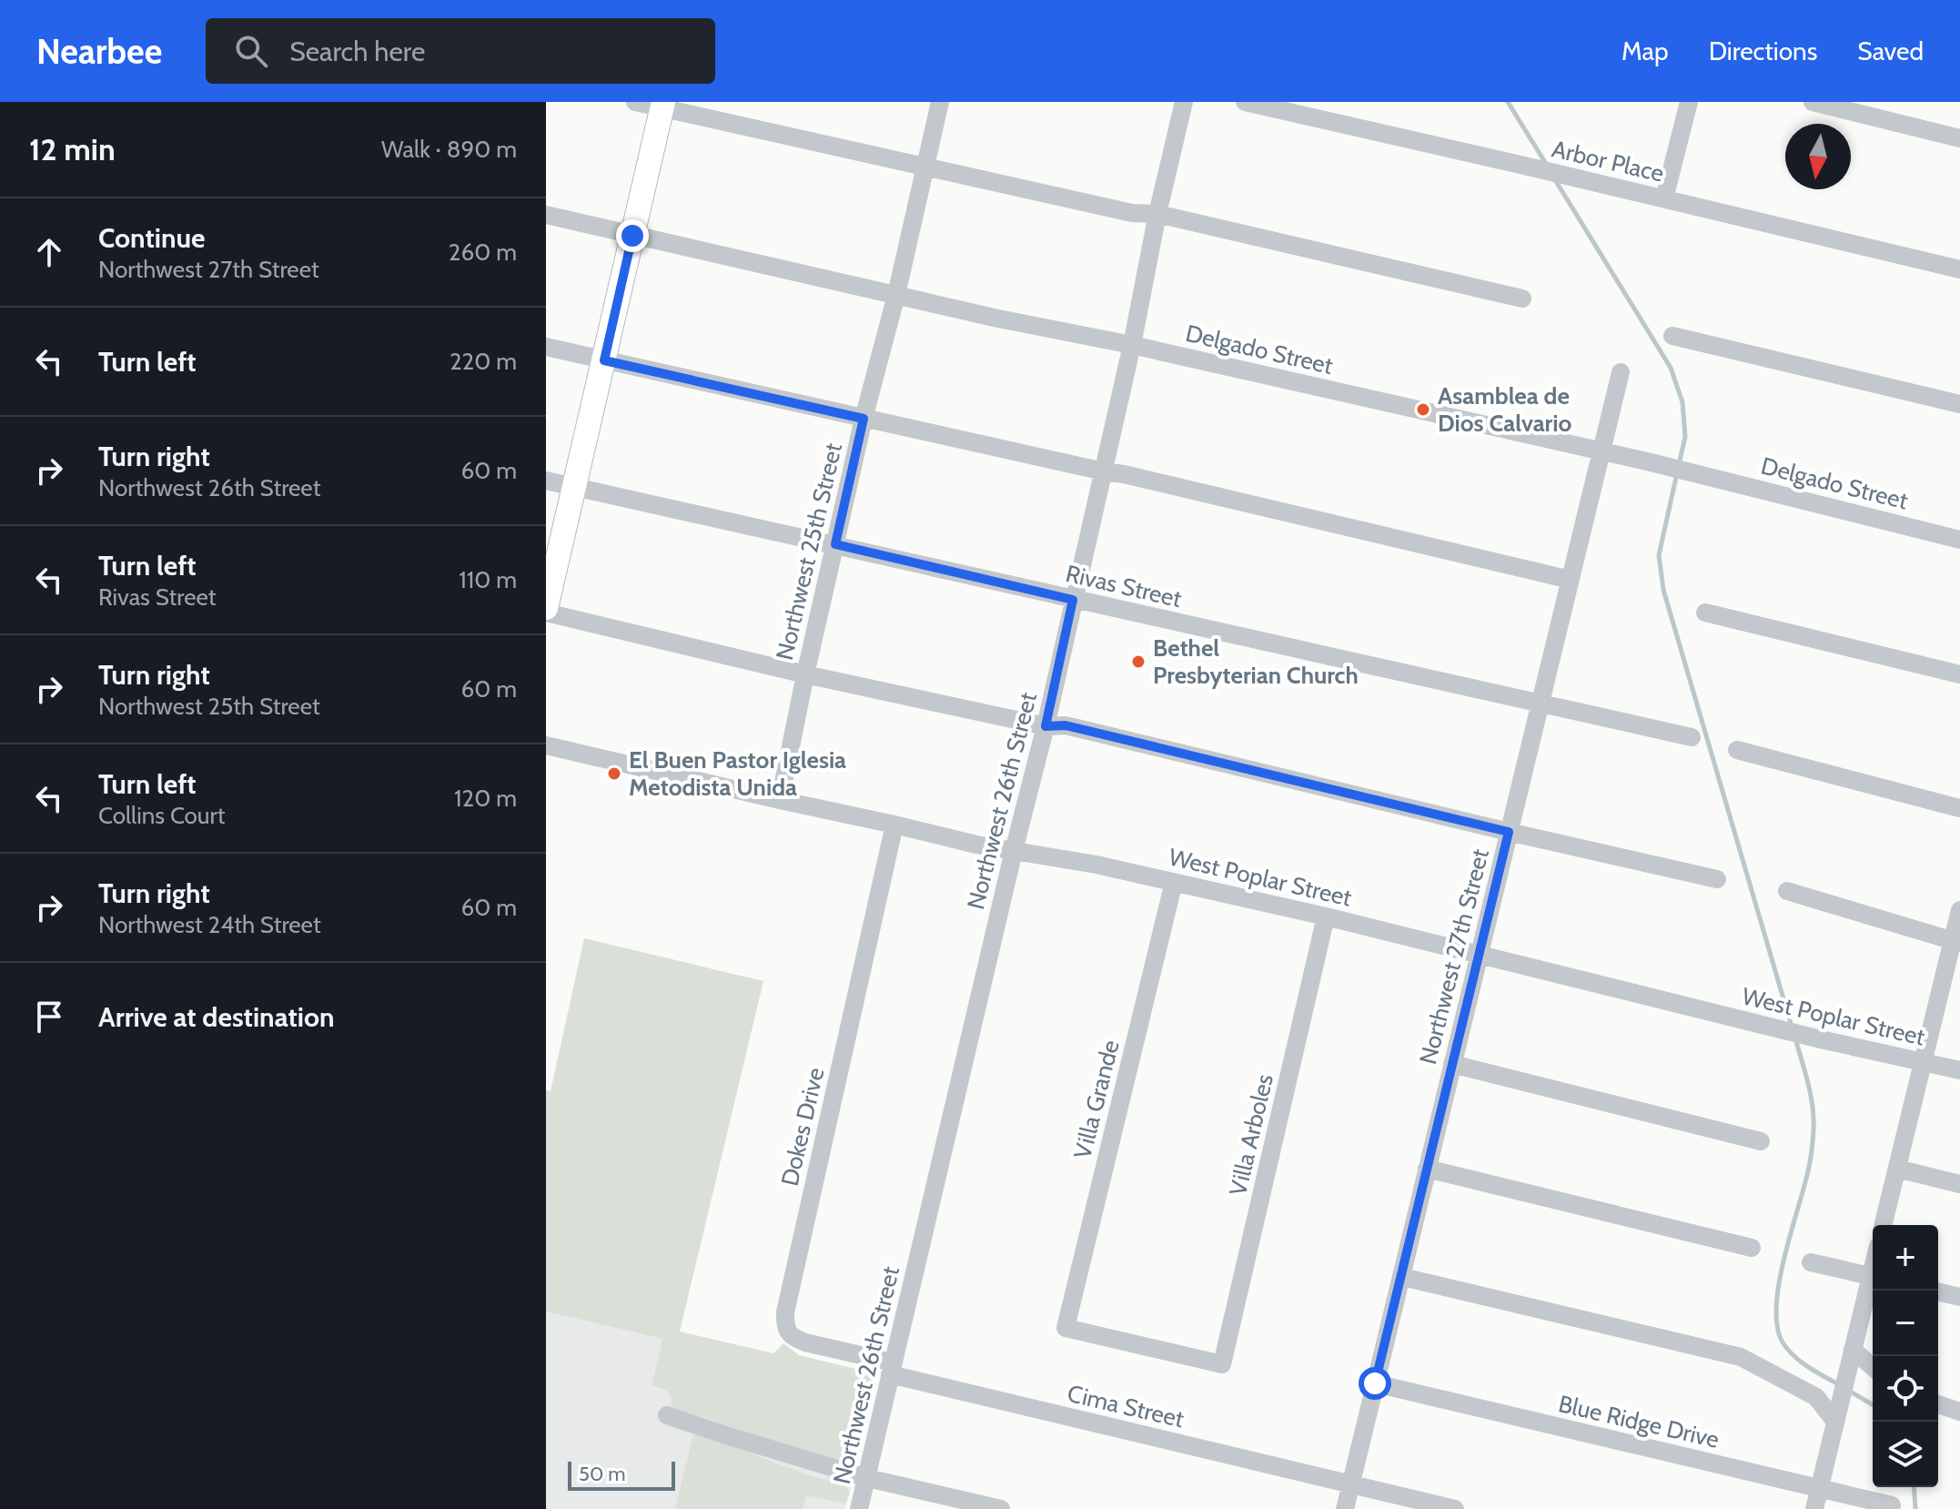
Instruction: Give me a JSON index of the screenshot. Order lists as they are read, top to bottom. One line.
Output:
{"streets":{"street":["Arbor Place","Delgado Street","Northwest 25th Street","Rivas Street","Northwest 26th Street","West Poplar Street","Northwest 27th Street","Villa Grande","Dokes Drive","Villa Arboles","Cima Street","Blue Ridge Drive"]},"crossings":[["Delgado Street","Northwest 25th Street"],["Delgado Street","Northwest 26th Street"],["Delgado Street","Northwest 27th Street"],["Northwest 25th Street","Rivas Street"],["Northwest 25th Street","West Poplar Street"],["Rivas Street","Northwest 26th Street"],["Rivas Street","Northwest 27th Street"],["Northwest 26th Street","West Poplar Street"],["Northwest 26th Street","Dokes Drive"],["Northwest 26th Street","Cima Street"],["West Poplar Street","Northwest 27th Street"],["West Poplar Street","Villa Grande"],["West Poplar Street","Dokes Drive"],["West Poplar Street","Villa Arboles"],["Northwest 27th Street","Cima Street"],["Northwest 27th Street","Blue Ridge Drive"],["Villa Grande","Villa Arboles"],["Dokes Drive","Cima Street"]],"places":["Asamblea de Dios Calvario","Bethel Presbyterian Church","El Buen Pastor Iglesia Metodista Unida"],"scale_bar":"50 m","north":"bottom","page":{"header":"Nearbee","search":"Search here","nav":["Map","Directions","Saved"],"heading":["12 min","Walk · 890 m"],"list":[["Continue","Northwest 27th Street","260 m"],["Turn left","220 m"],["Turn right","Northwest 26th Street","60 m"],["Turn left","Rivas Street","110 m"],["Turn right","Northwest 25th Street","60 m"],["Turn left","Collins Court","120 m"],["Turn right","Northwest 24th Street","60 m"],"Arrive at destination"],"map_buttons":["+","−"],"scale":"50 m"}}
